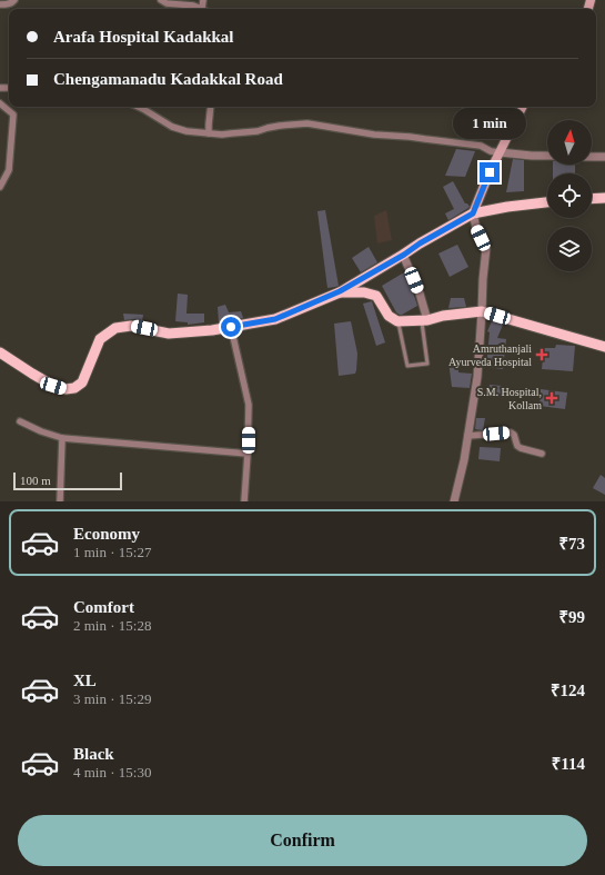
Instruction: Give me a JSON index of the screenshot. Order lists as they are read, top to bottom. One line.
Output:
{"places":{"health":["Amruthanjali Ayurveda Hospital","S.M. Hospital, Kollam"]},"scale_bar":"100 m","north":"top","page":{"banner":["Arafa Hospital Kadakkal","Chengamanadu Kadakkal Road"],"bubble":"1 min","scale":"100 m","list":[{"name":"Economy","note":"1 min · 15:27","value":"₹73"},{"name":"Comfort","note":"2 min · 15:28","value":"₹99"},{"name":"XL","note":"3 min · 15:29","value":"₹124"},{"name":"Black","note":"4 min · 15:30","value":"₹114"}],"buttons":"Confirm"}}
